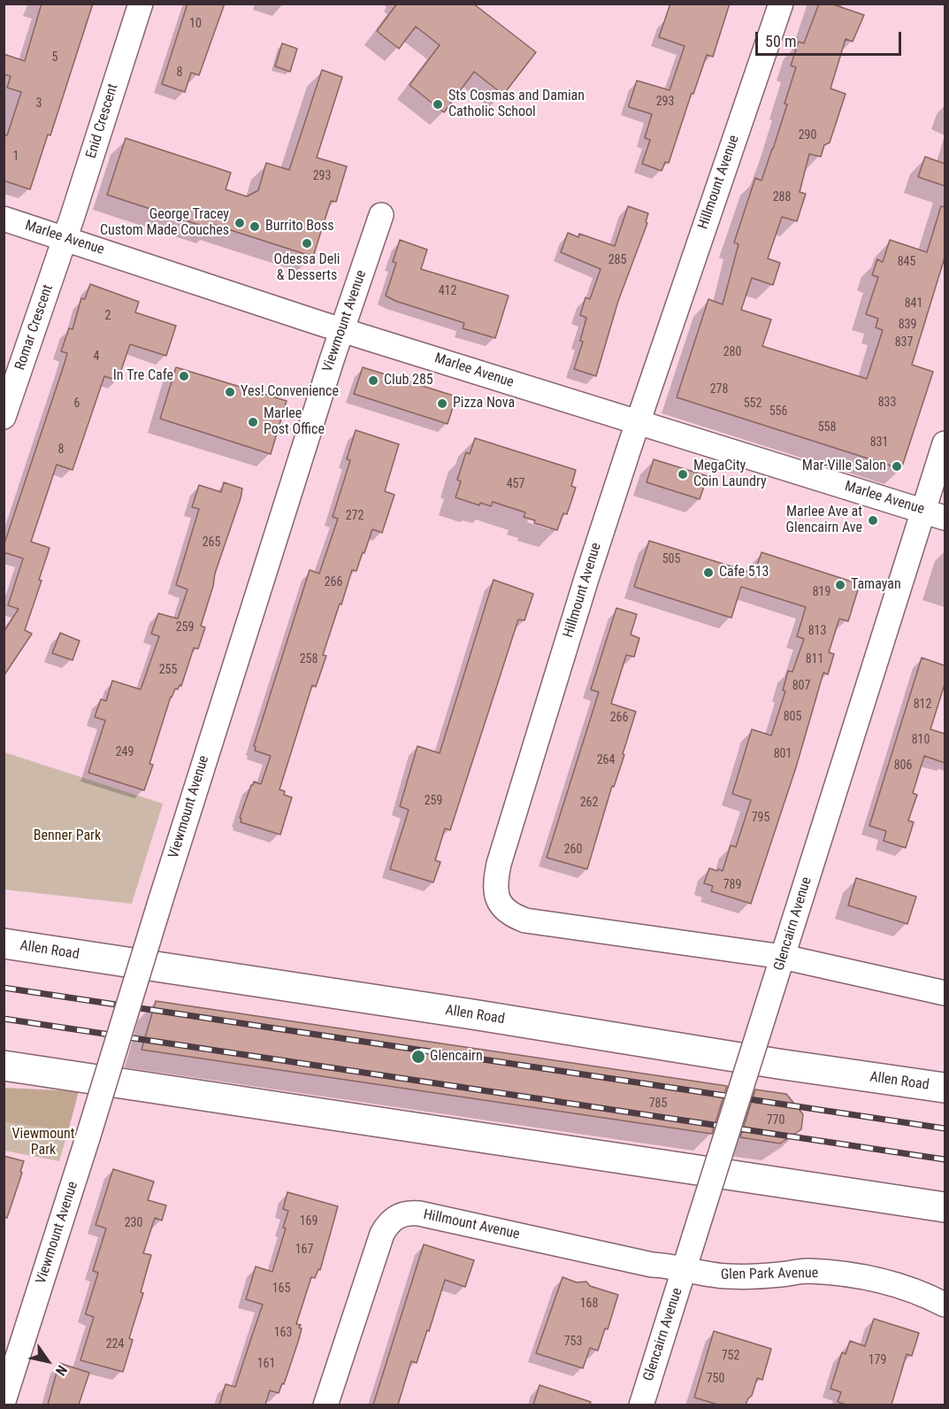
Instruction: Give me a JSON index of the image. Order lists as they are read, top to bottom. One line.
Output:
{"streets":{"highway":["Allen Road"],"street":["Enid Crescent","Hillmount Avenue","Marlee Avenue","Viewmount Avenue","Romar Crescent","Glencairn Avenue","Glen Park Avenue"]},"crossings":[["Enid Crescent","Marlee Avenue"],["Enid Crescent","Romar Crescent"],["Hillmount Avenue","Marlee Avenue"],["Hillmount Avenue","Glencairn Avenue"],["Hillmount Avenue","Glen Park Avenue"],["Marlee Avenue","Viewmount Avenue"],["Marlee Avenue","Romar Crescent"],["Marlee Avenue","Glencairn Avenue"],["Glencairn Avenue","Glen Park Avenue"]],"parks":["Benner Park","Viewmount Park"],"places":["Sts Cosmas and Damian Catholic School","George Tracey Custom Made Couches","Burrito Boss","Odessa Deli & Desserts","In Tre Cafe","Club 285","Yes! Convenience","Pizza Nova","Marlee Post Office","Mar-Ville Salon","MegaCity Coin Laundry","Marlee Ave at Glencairn Ave","Cafe 513","Tamayan","Glencairn"],"house_numbers":["10","5","8","293","3","290","1","293","288","285","845","412","841","2","839","837","280","4","278","833","6","552","556","558","831","8","457","272","265","505","266","819","259","813","258","811","255","807","812","805","266","810","249","801","264","806","259","262","795","260","789","785","770","169","230","167","165","168","163","753","224","752","179","161","750"],"scale_bar":"50 m","north":"bottom right"}
